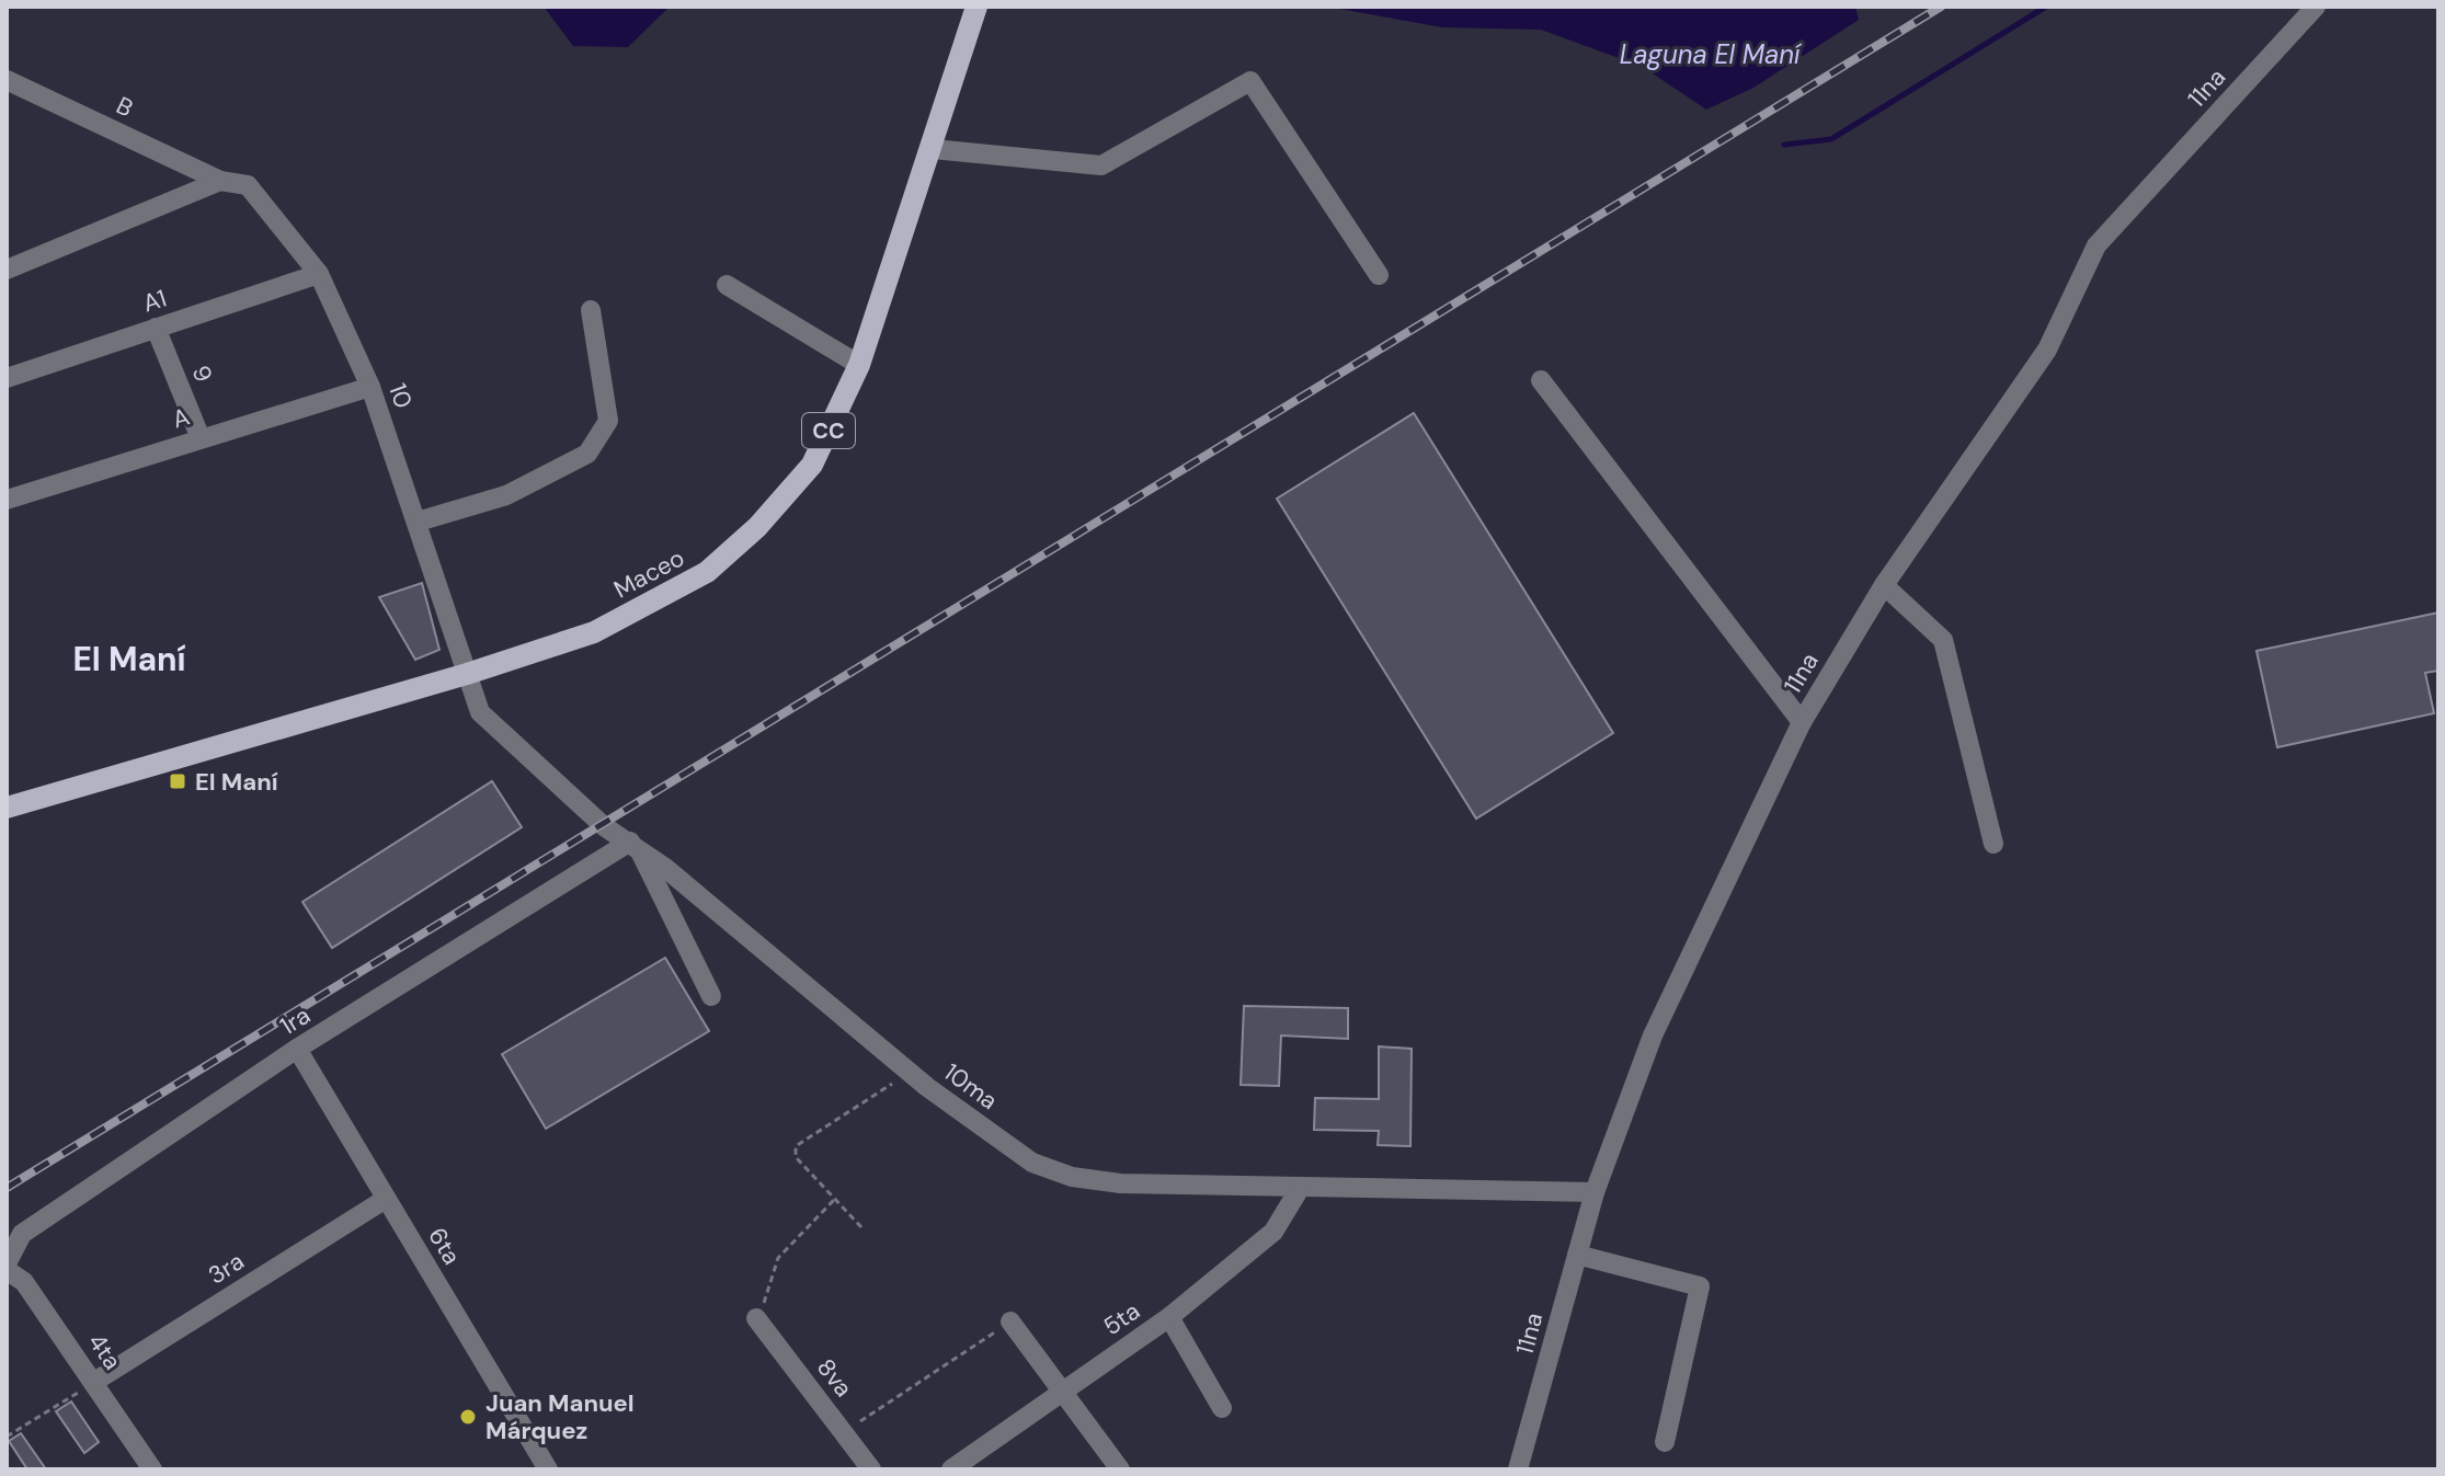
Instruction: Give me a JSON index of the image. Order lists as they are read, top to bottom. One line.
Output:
{"streets":{"main road":["CC","Maceo"],"street":["11na","B","A1","9","10","A","1ra","10ma","6ta","3ra","5ta","4ta","8va"]},"crossings":[["11na","10ma"],["B","10"],["A1","9"],["A1","10"],["9","A"],["10","A"],["10","Maceo"],["10","10ma"],["Maceo","10ma"],["1ra","10ma"],["1ra","6ta"],["10ma","5ta"],["6ta","3ra"],["3ra","4ta"]],"districts":["El Maní"],"water":["Laguna El Maní"],"places":{"transit":["El Maní"],"other":["Juan Manuel Márquez"]}}
